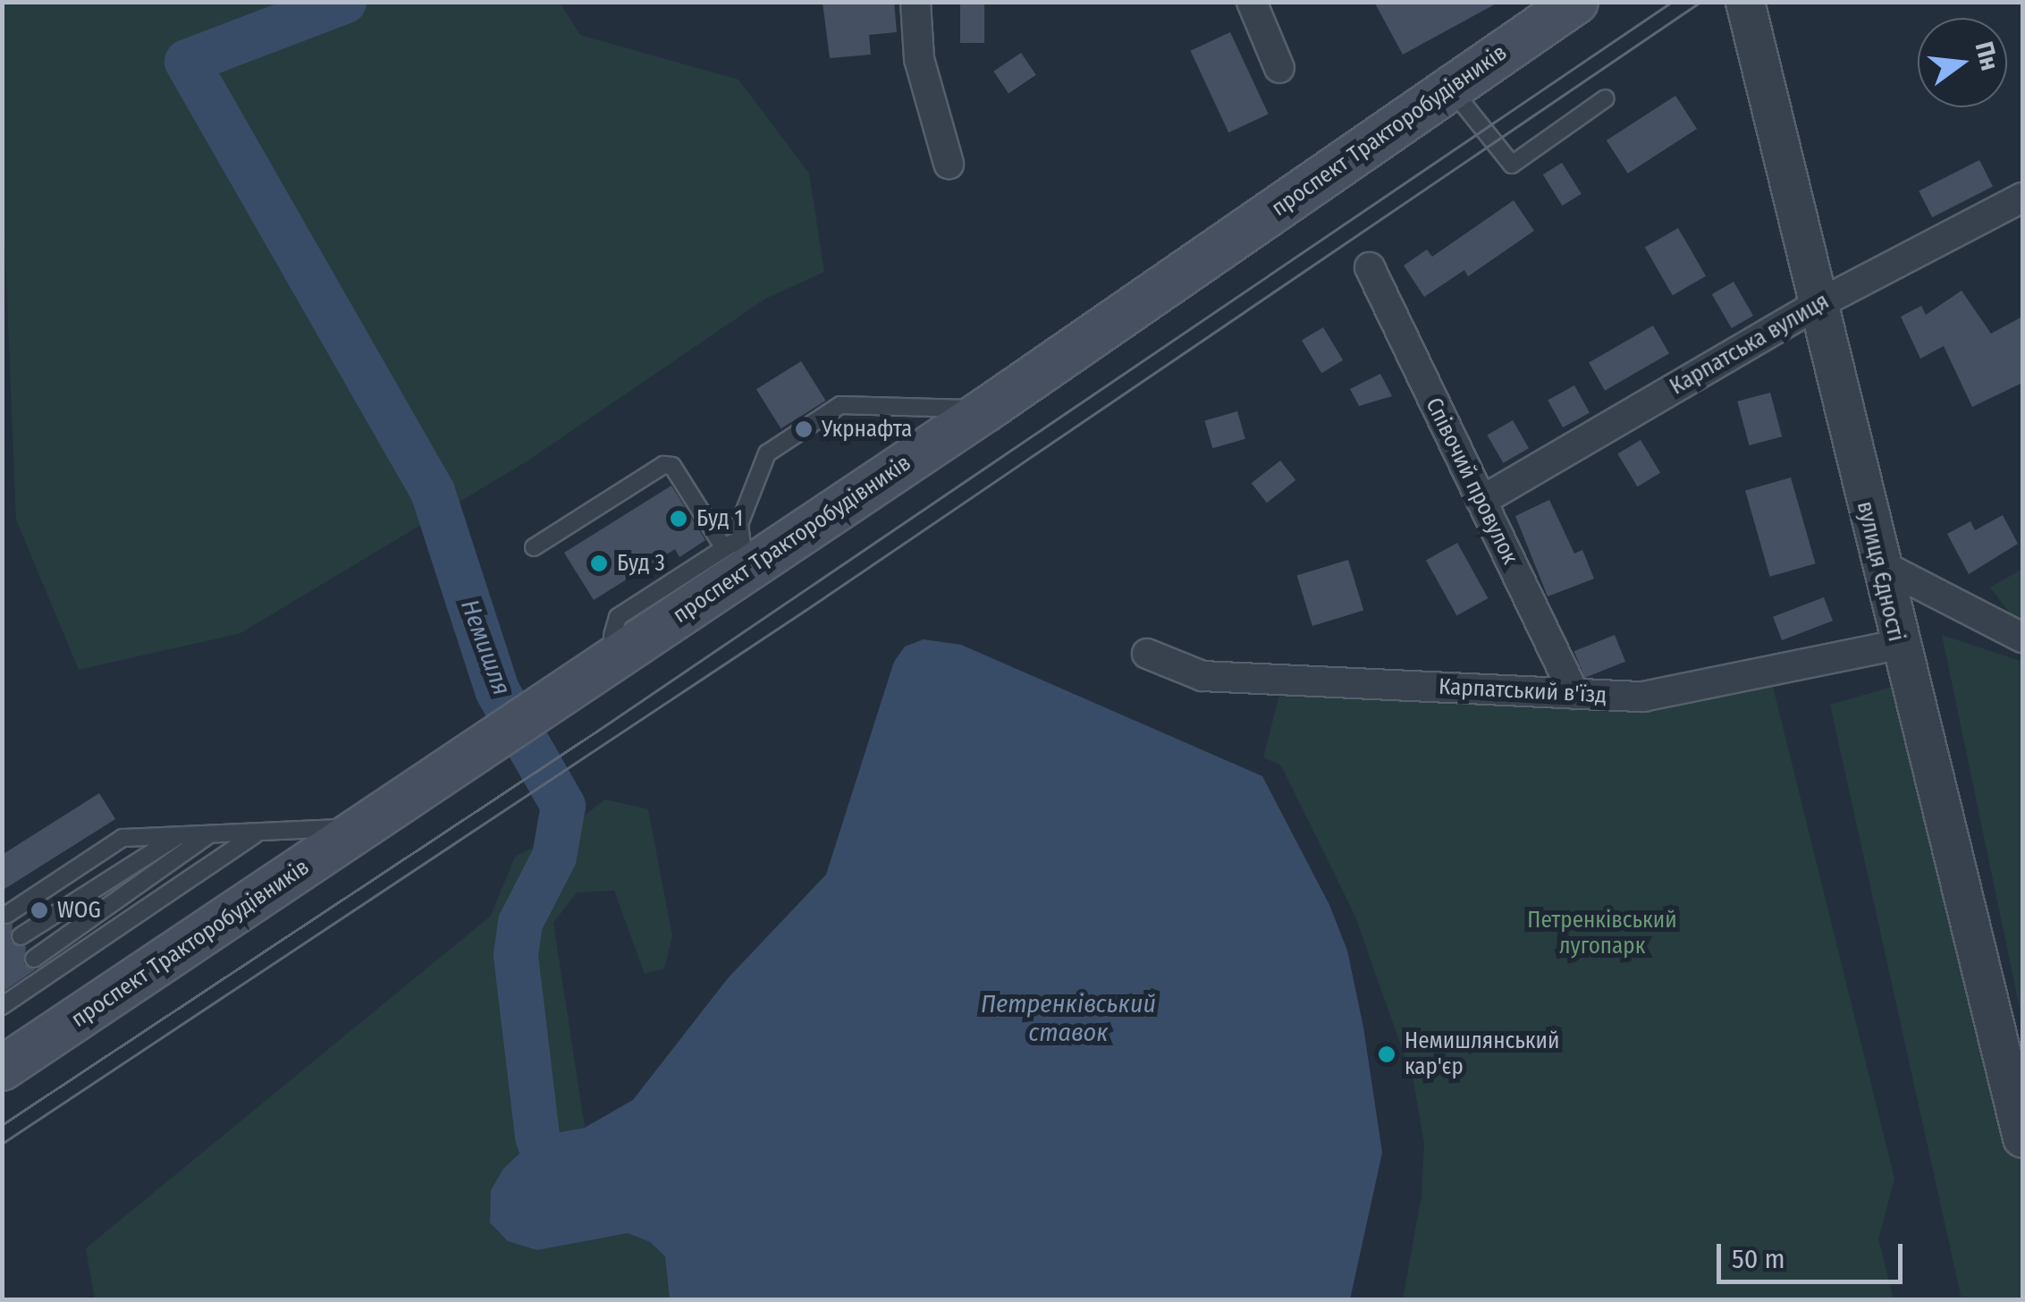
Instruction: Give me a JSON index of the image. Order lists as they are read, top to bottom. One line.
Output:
{"streets":{"main road":["проспект Тракторобудівників"],"street":["Карпатська вулиця","Співочий провулок","вулиця Єдності","Карпатський в'їзд"]},"crossings":[["Карпатська вулиця","Співочий провулок"],["Карпатська вулиця","вулиця Єдності"],["Співочий провулок","Карпатський в'їзд"],["вулиця Єдності","Карпатський в'їзд"]],"water":["Немишля","Петренківський ставок"],"parks":["Петренківський лугопарк"],"places":["Укрнафта","Буд 1","Буд 3","WOG","Немишлянський кар'єр"],"scale_bar":"50 m","north":"right"}
